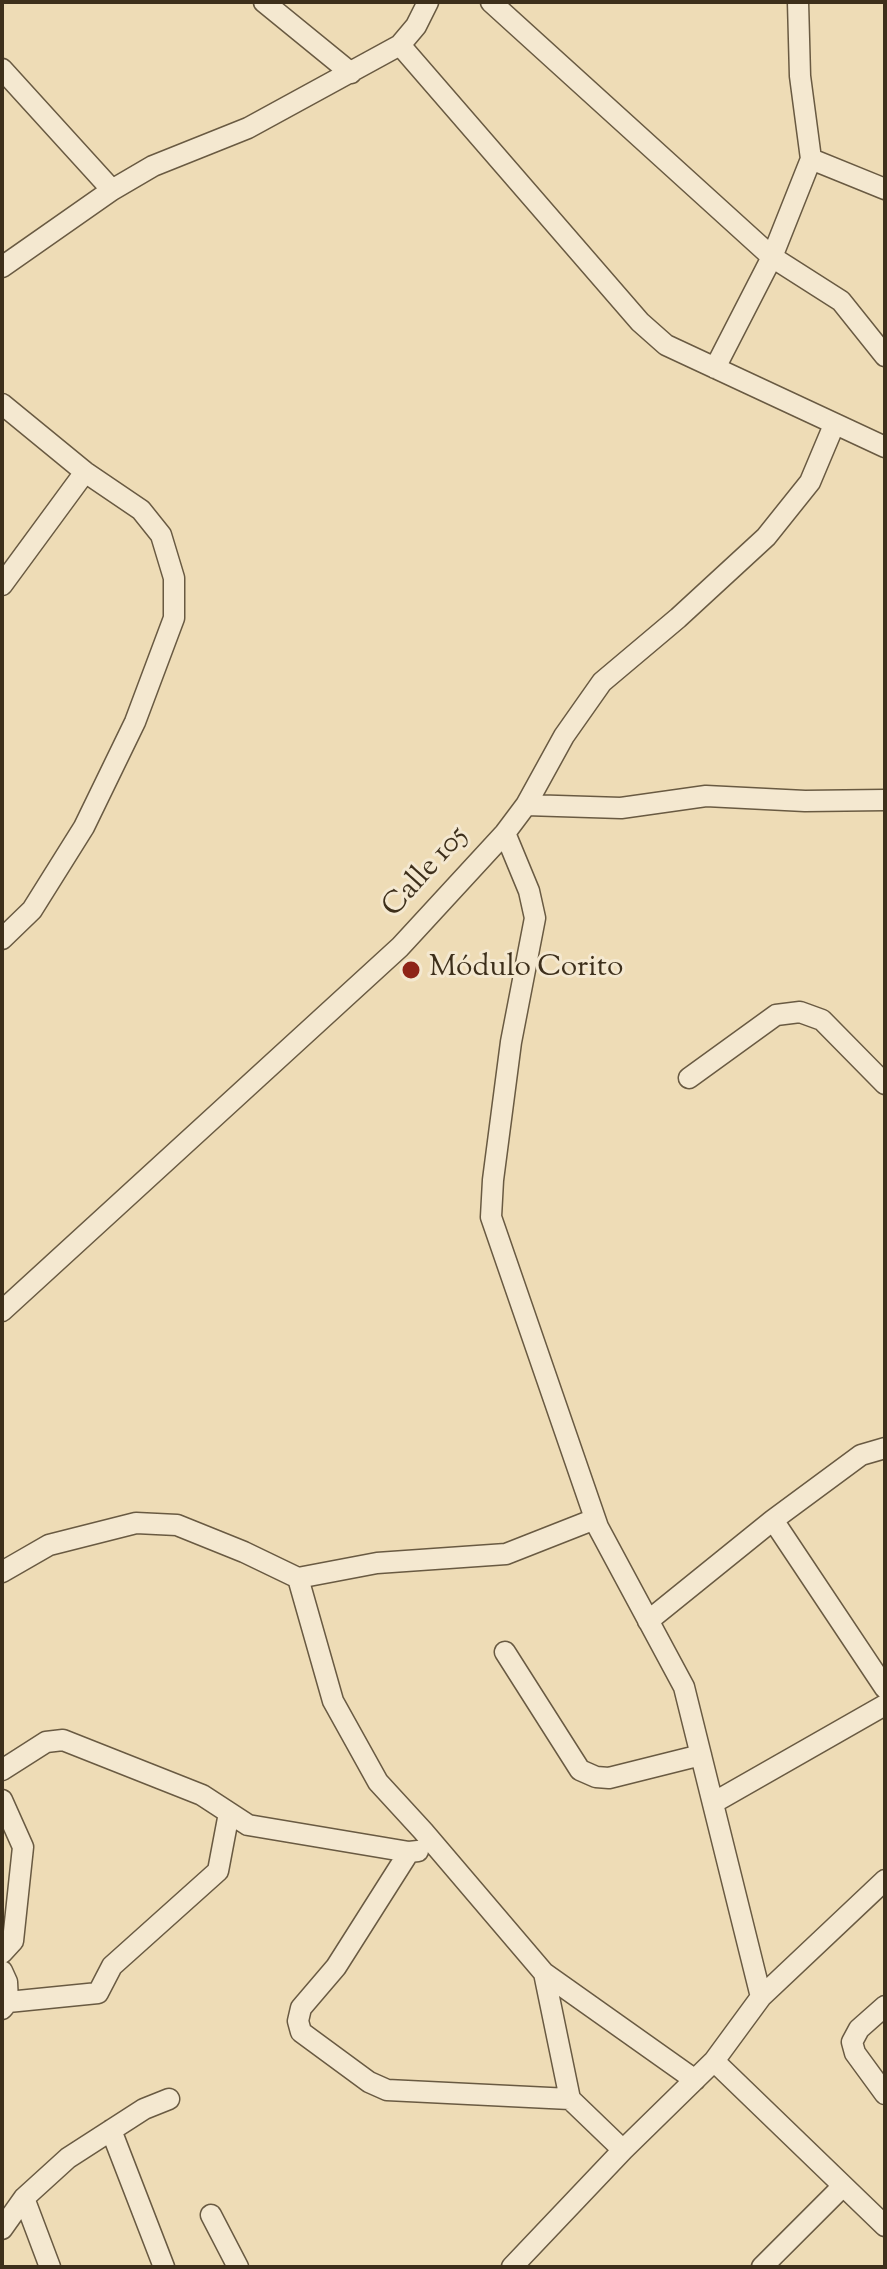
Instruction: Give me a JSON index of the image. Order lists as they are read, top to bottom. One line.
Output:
{"streets":{"street":["Calle 105"]},"places":["Módulo Corito"]}
